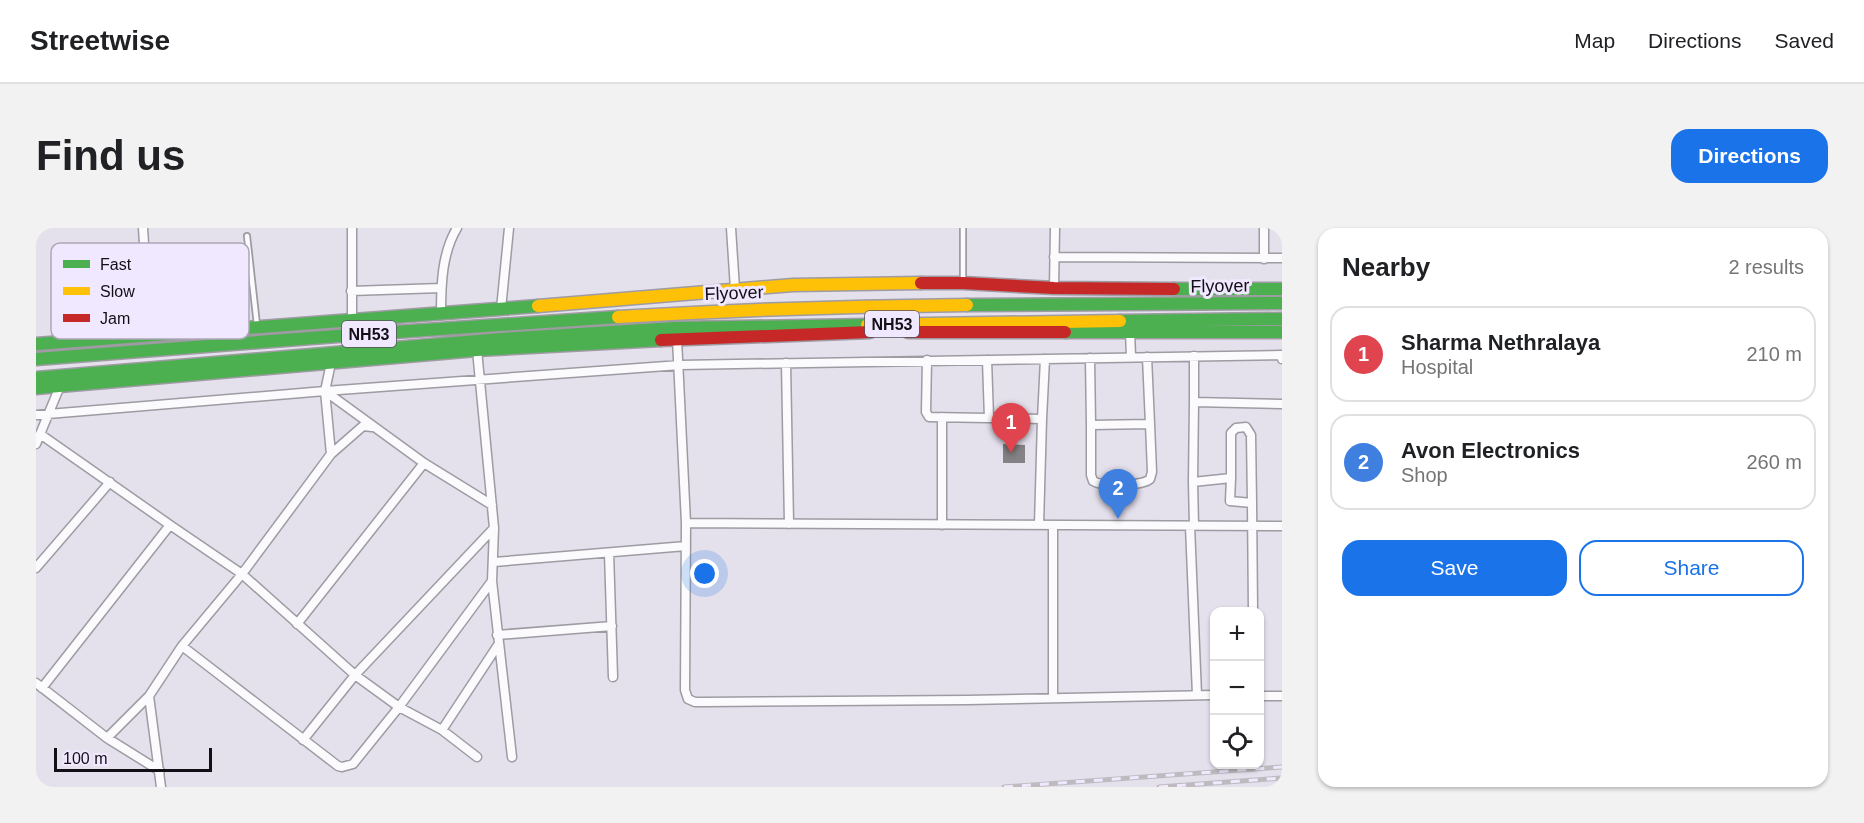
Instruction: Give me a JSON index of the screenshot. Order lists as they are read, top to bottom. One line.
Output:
{"streets":{"main road":["Flyover","NH53"]},"crossings":[["Flyover","NH53"]],"legend":["Fast","Slow","Jam"],"scale_bar":"100 m","page":{"header":"Streetwise","nav":["Map","Directions","Saved"],"buttons":["Directions",["Save","Share"]],"title":"Find us","heading":["Nearby","2 results"],"list":[{"mark":"1","name":"Sharma Nethralaya","note":"Hospital","value":"210 m"},{"mark":"2","name":"Avon Electronics","note":"Shop","value":"260 m"}],"pins":["1","2"],"map_buttons":["+","−"],"scale":"100 m"}}
